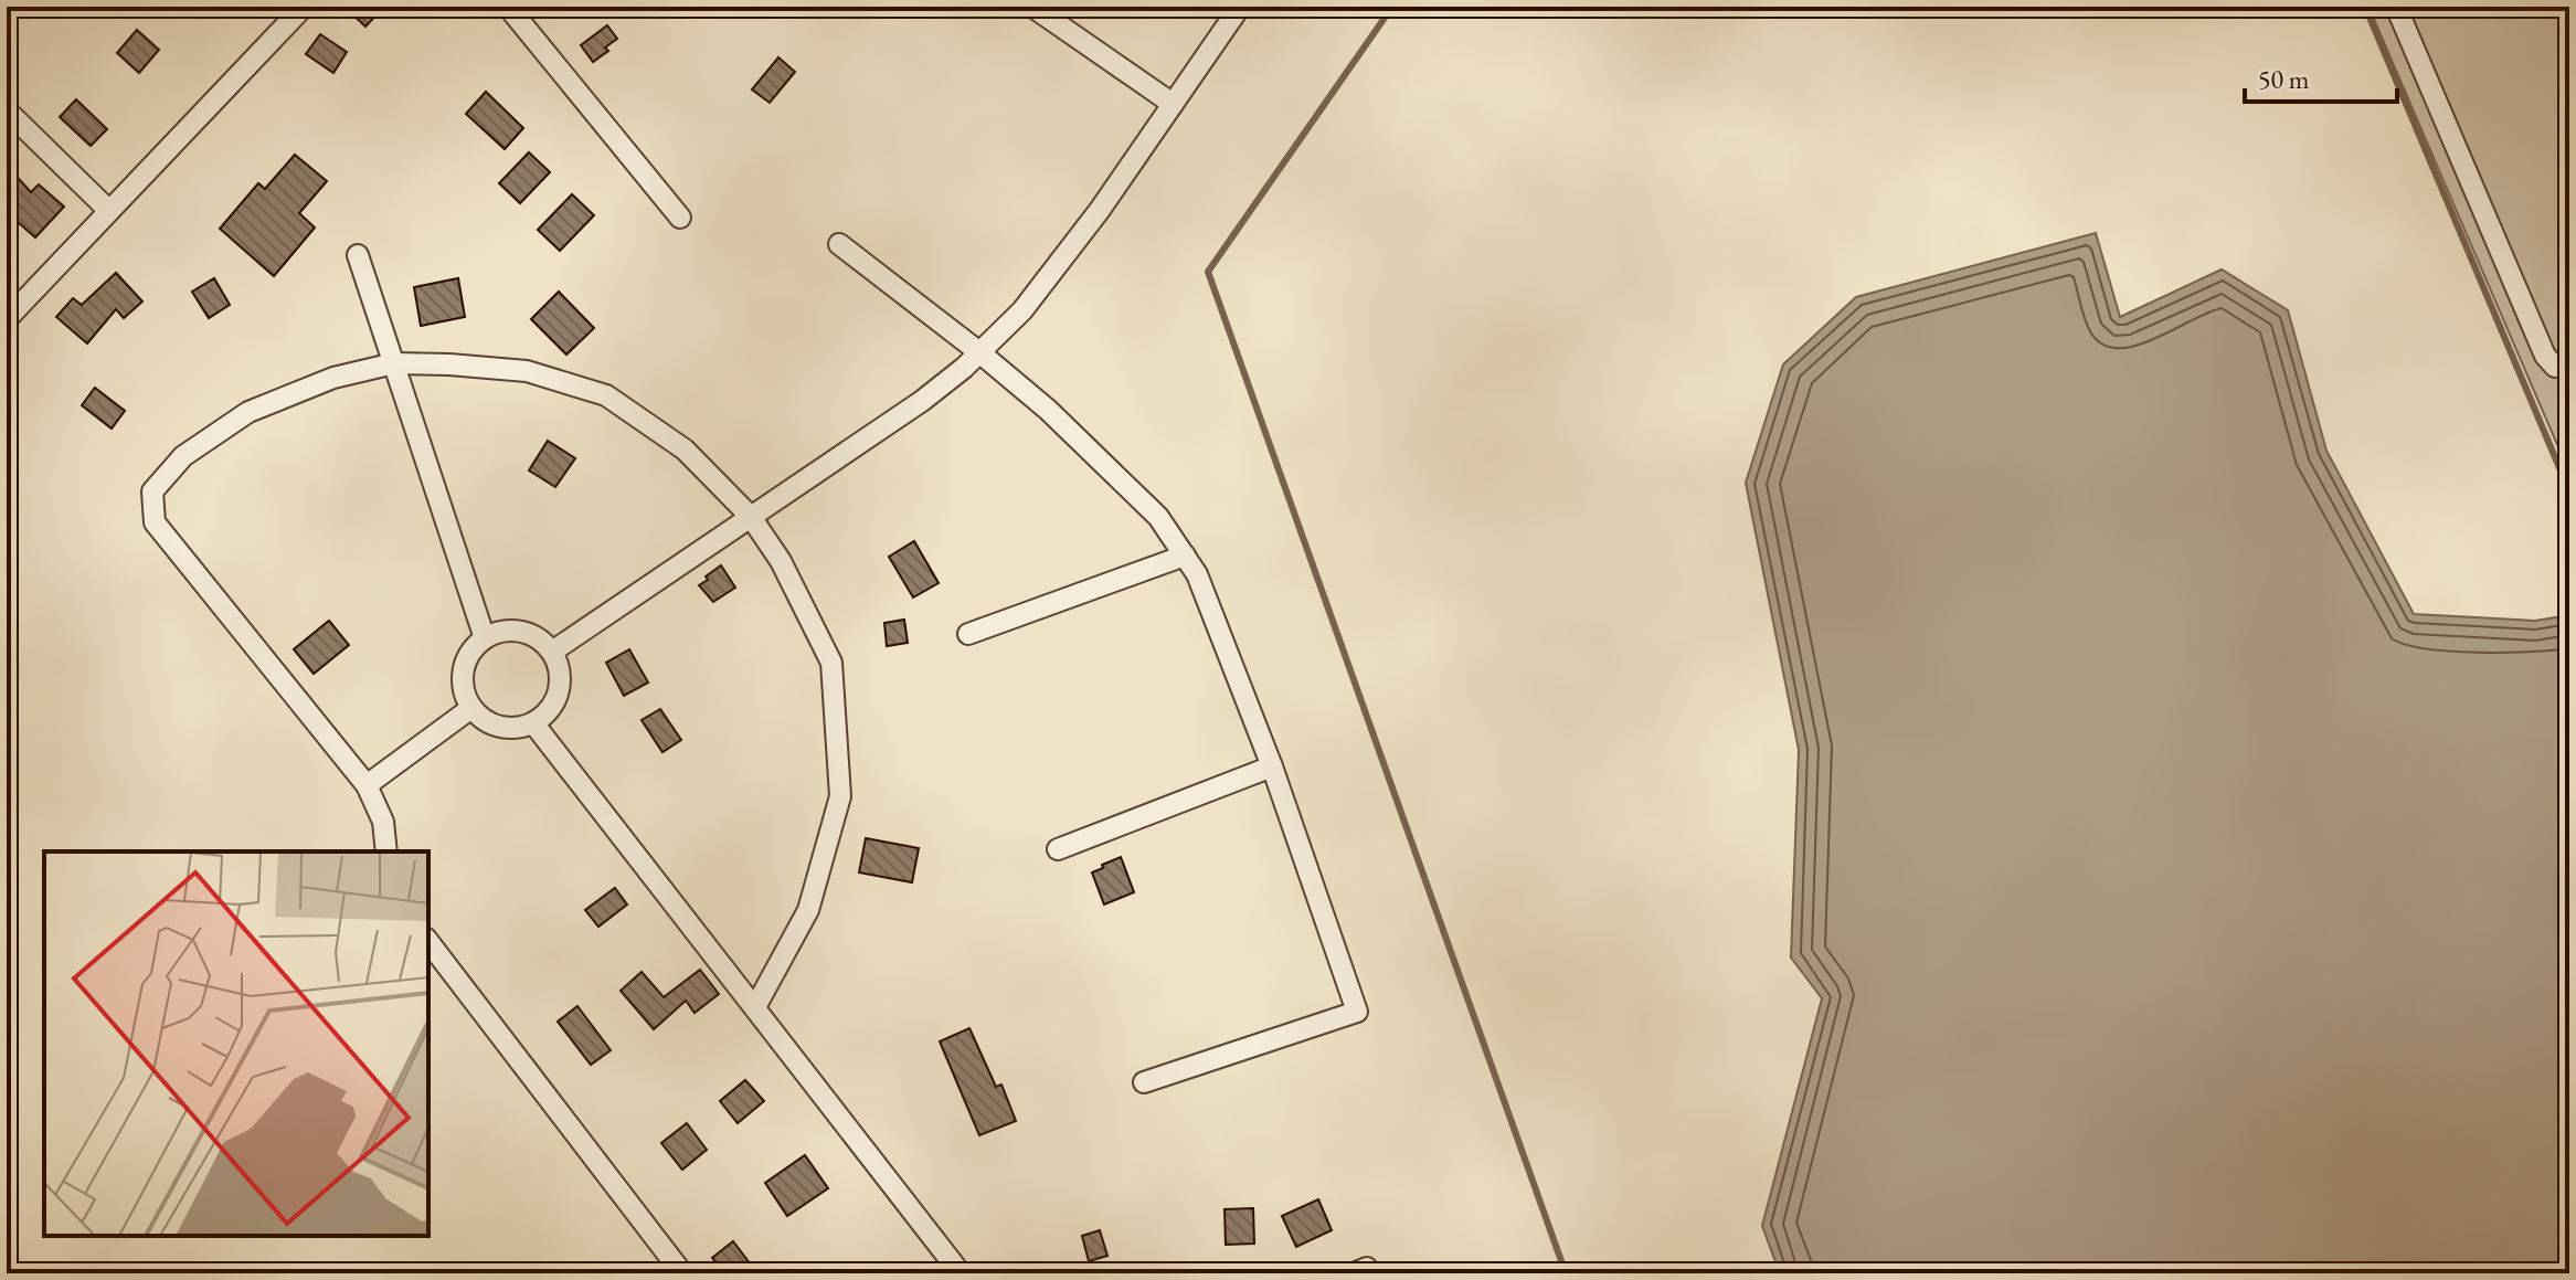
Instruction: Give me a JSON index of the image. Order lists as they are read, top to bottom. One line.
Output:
{"scale_bar":"50 m"}
